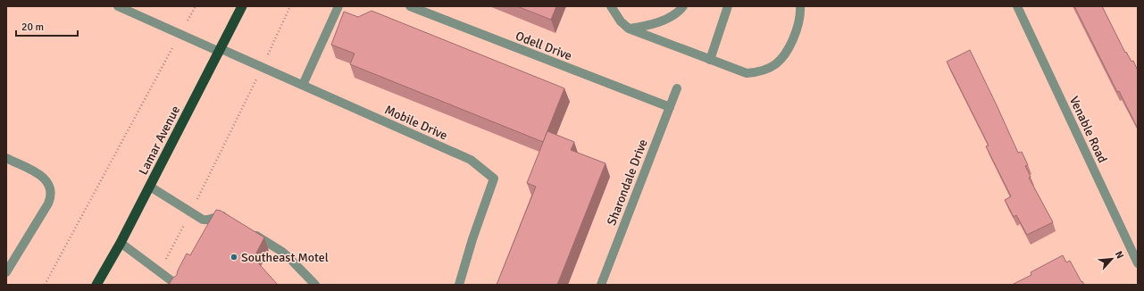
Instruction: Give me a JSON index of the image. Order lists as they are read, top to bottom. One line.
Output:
{"streets":{"highway":["Lamar Avenue"],"street":["Odell Drive","Mobile Drive","Venable Road","Sharondale Drive"]},"crossings":[["Odell Drive","Sharondale Drive"],["Mobile Drive","Lamar Avenue"]],"places":["Southeast Motel"],"scale_bar":"20 m","north":"top right"}
